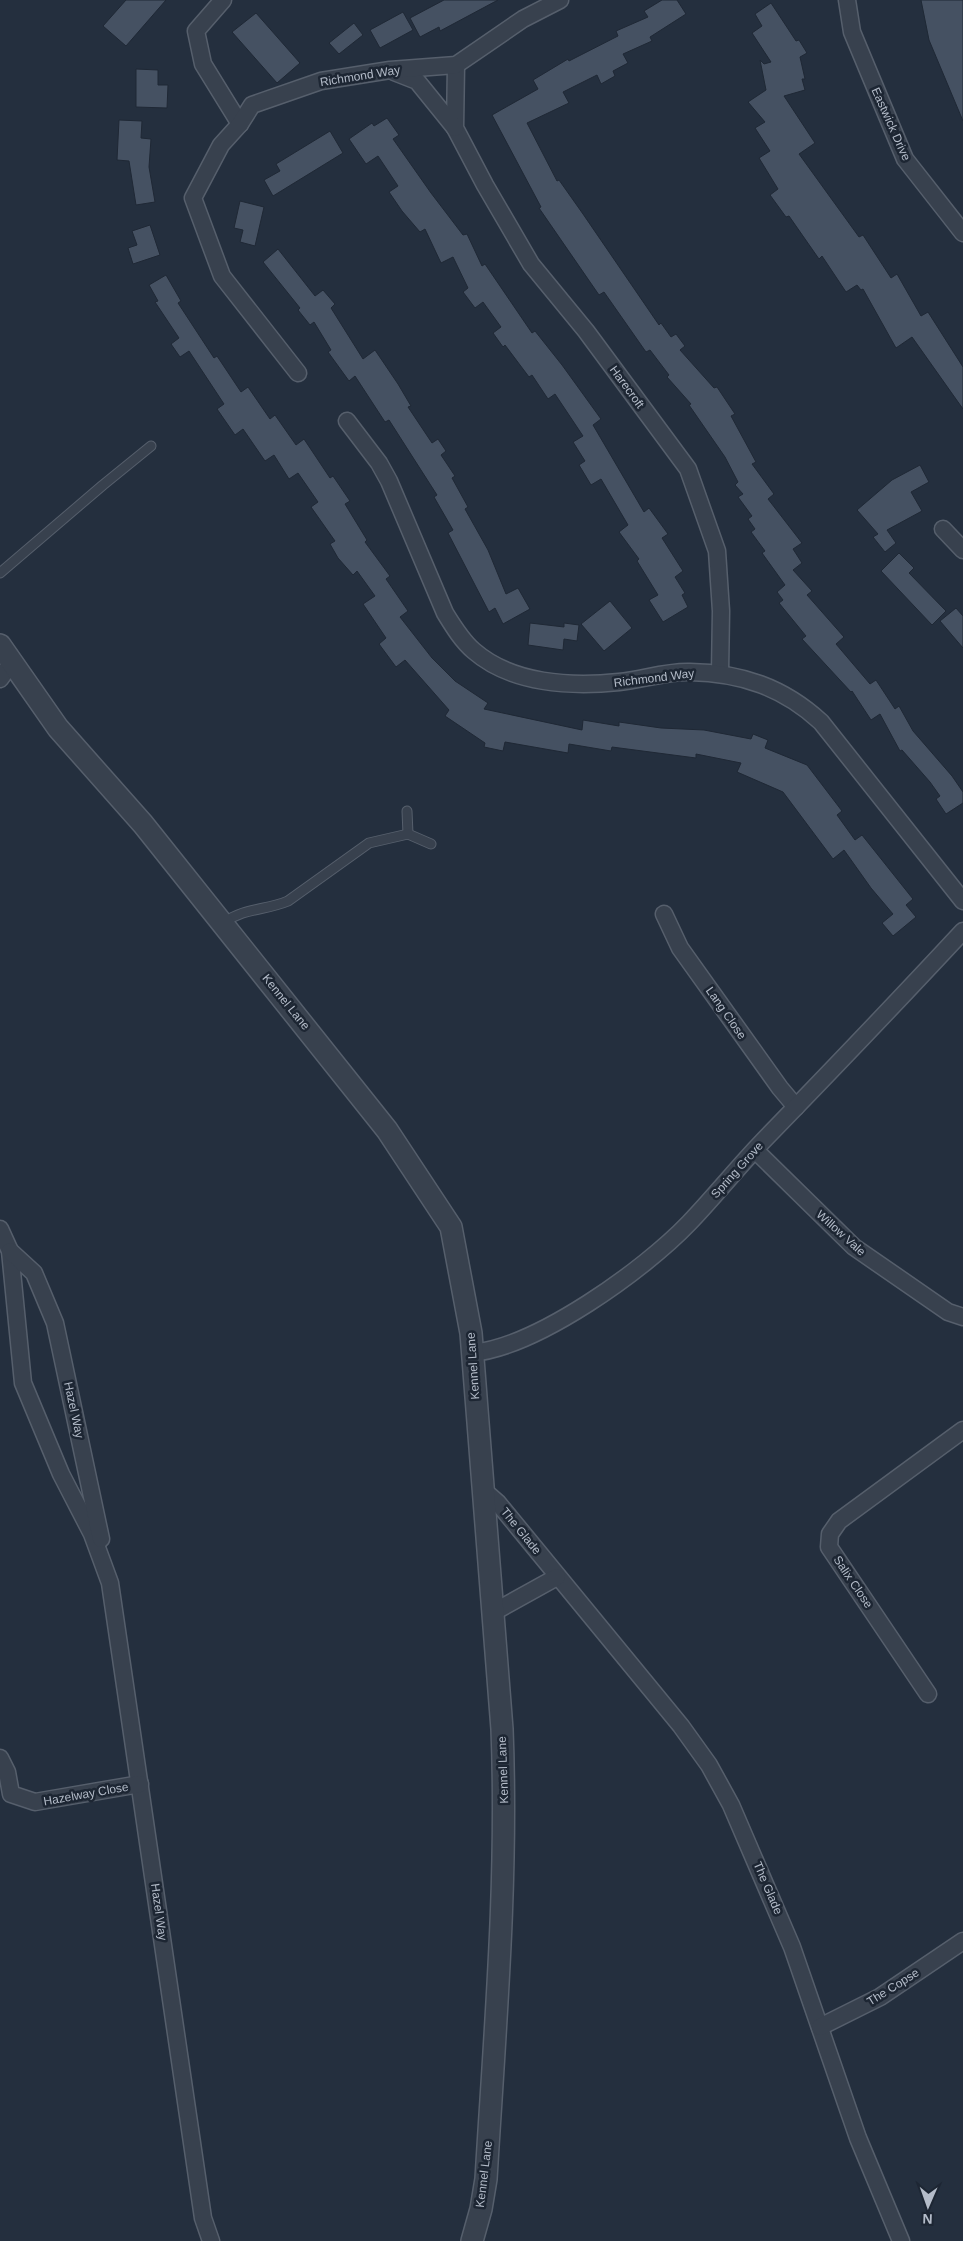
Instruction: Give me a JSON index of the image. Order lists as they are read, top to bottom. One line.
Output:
{"streets":{"street":["Richmond Way","Eastwick Drive","Harecroft","Kennel Lane","Lang Close","Spring Grove","Willow Vale","Hazel Way","The Glade","Salix Close","Hazelway Close","The Copse"]},"crossings":[["Richmond Way","Harecroft"],["Kennel Lane","Spring Grove"],["Kennel Lane","The Glade"],["Lang Close","Spring Grove"],["Spring Grove","Willow Vale"],["Hazel Way","Hazelway Close"],["The Glade","The Copse"]],"north":"bottom"}
